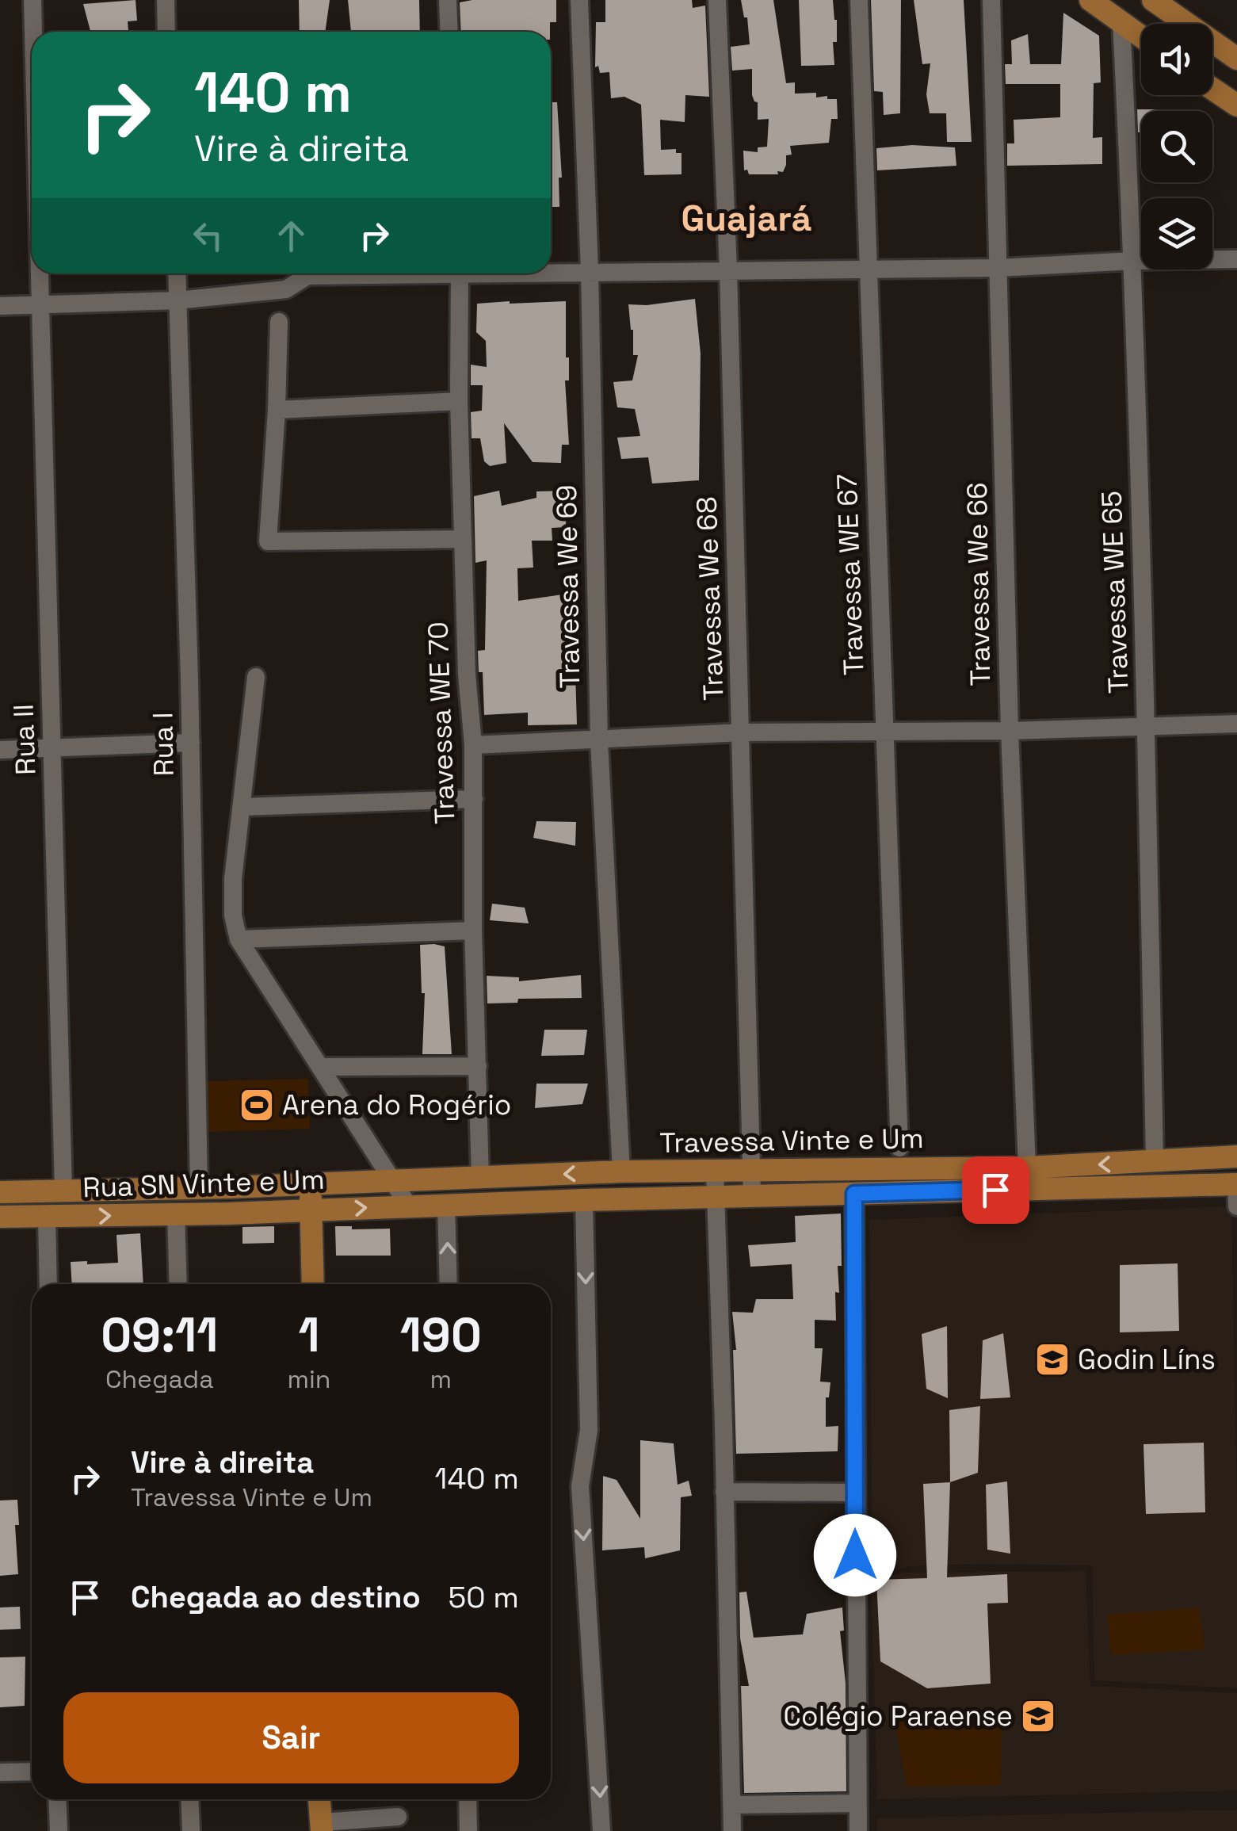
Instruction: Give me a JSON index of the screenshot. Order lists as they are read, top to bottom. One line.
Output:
{"streets":{"main road":["Travessa Vinte e Um","Rua SN Vinte e Um"],"street":["Travessa WE 67","Travessa We 66","Travessa We 69","Travessa WE 65","Travessa We 68","Travessa WE 70","Rua II","Rua I"]},"crossings":[["Travessa We 66","Travessa Vinte e Um"],["Travessa We 69","Travessa Vinte e Um"],["Travessa WE 65","Travessa Vinte e Um"],["Travessa We 68","Travessa Vinte e Um"],["Travessa WE 70","Travessa Vinte e Um"],["Rua II","Rua SN Vinte e Um"],["Rua I","Rua SN Vinte e Um"],["Travessa Vinte e Um","Rua SN Vinte e Um"]],"districts":["Guajará"],"places":{"sports":["Arena do Rogério"],"school or university":["Godin Líns","Colégio Paraense"]},"page":{"turn":["140 m","Vire à direita"],"eta":["09:11","Chegada","1","min","190","m"],"list":[{"name":"Vire à direita","note":"Travessa Vinte e Um","value":"140 m"},{"name":"Chegada ao destino","value":"50 m"}],"buttons":"Sair"}}
